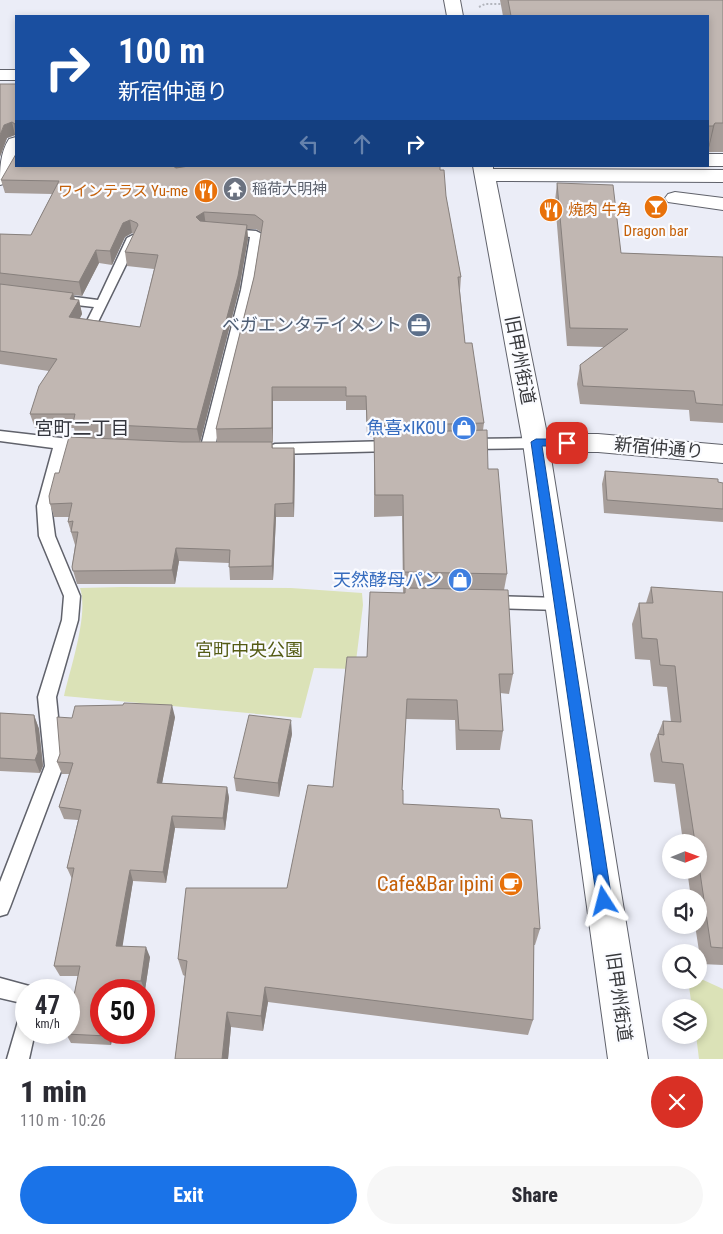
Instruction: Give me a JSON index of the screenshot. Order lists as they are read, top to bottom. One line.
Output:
{"streets":{"main road":["旧甲州街道","新宿仲通り"]},"crossings":[["旧甲州街道","新宿仲通り"]],"districts":["宮町二丁目"],"parks":["宮町中央公園"],"places":{"temple":["稲荷大明神"],"restaurant":["ワインテラス Yu-me","焼肉 牛角"],"bar":["Dragon bar"],"office":["ベガエンタテイメント"],"shop":["魚喜×IKOU","天然酵母パン"],"cafe":["Cafe&Bar ipini"]},"north":"right","page":{"turn":["100 m","新宿仲通り"],"speed":"47 km/h","limit":"50","heading":["1 min","110 m · 10:26"],"buttons":["Exit","Share"]}}
